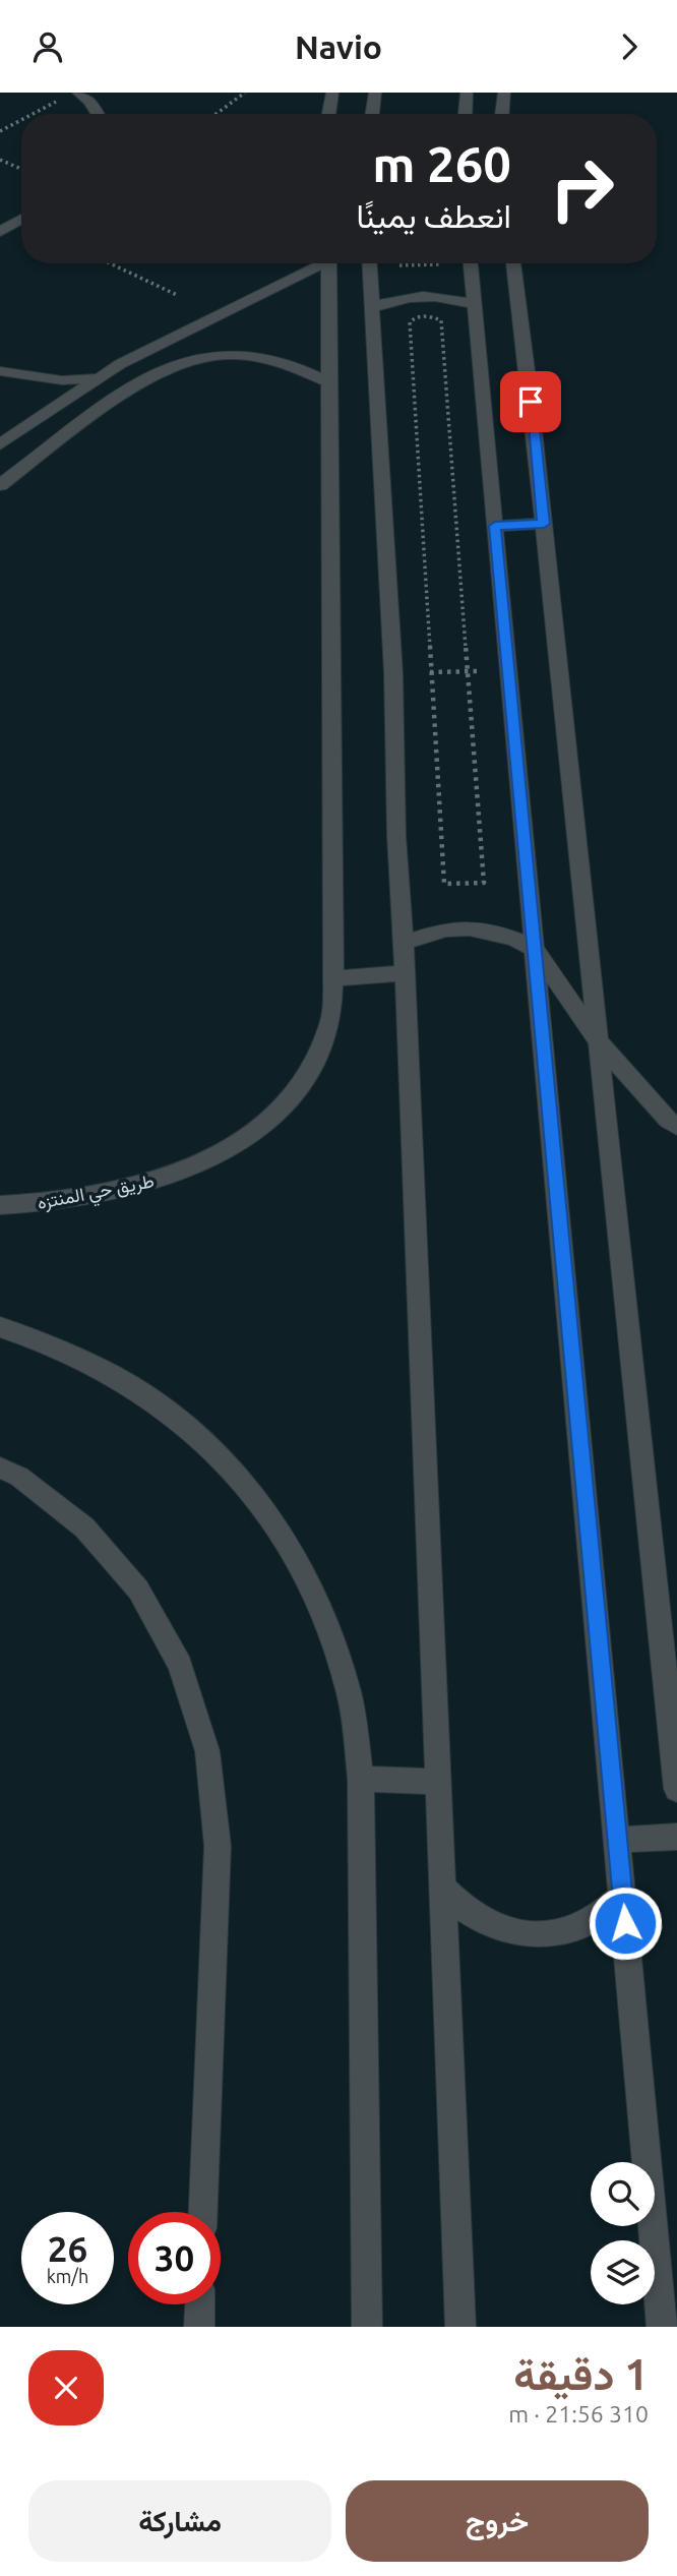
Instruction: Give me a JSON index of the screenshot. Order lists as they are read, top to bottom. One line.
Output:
{"streets":{"street":["طريق حي المنتزه"]},"page":{"header":"Navio","turn":["260 m","انعطف يمينًا"],"speed":"26 km/h","limit":"30","heading":["1 دقيقة","310 m · 21:56"],"buttons":["خروج","مشاركة"]}}
